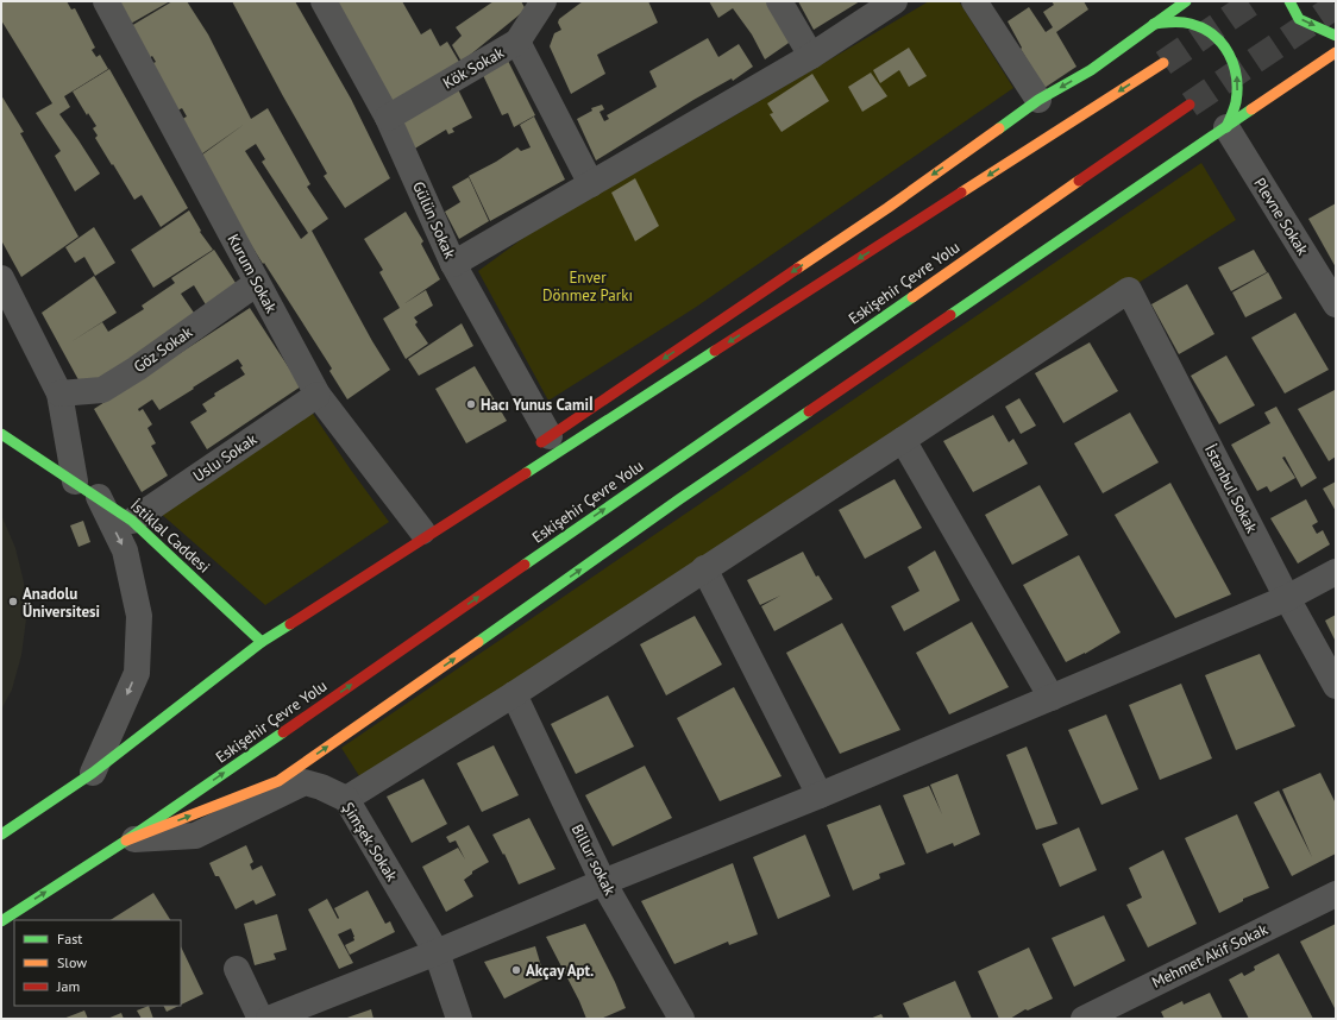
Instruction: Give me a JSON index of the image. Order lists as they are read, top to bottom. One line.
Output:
{"streets":{"main road":["Eskişehir Çevre Yolu","İstiklal Caddesi"],"street":["Kök Sokak","Plevne Sokak","Gülün Sokak","Kurum Sokak","Göz Sokak","Uslu Sokak","İstanbul Sokak","Şimşek Sokak","Billur sokak","Mehmet Akif Sokak"]},"crossings":[["Kök Sokak","Gülün Sokak"],["Kurum Sokak","Göz Sokak"],["Kurum Sokak","Uslu Sokak"],["Eskişehir Çevre Yolu","Şimşek Sokak"],["Uslu Sokak","İstiklal Caddesi"]],"parks":["Enver Dönmez Parkı"],"places":["Hacı Yunus Camiİ","Anadolu Üniversitesi","Akçay Apt."],"legend":["Fast","Slow","Jam"]}
